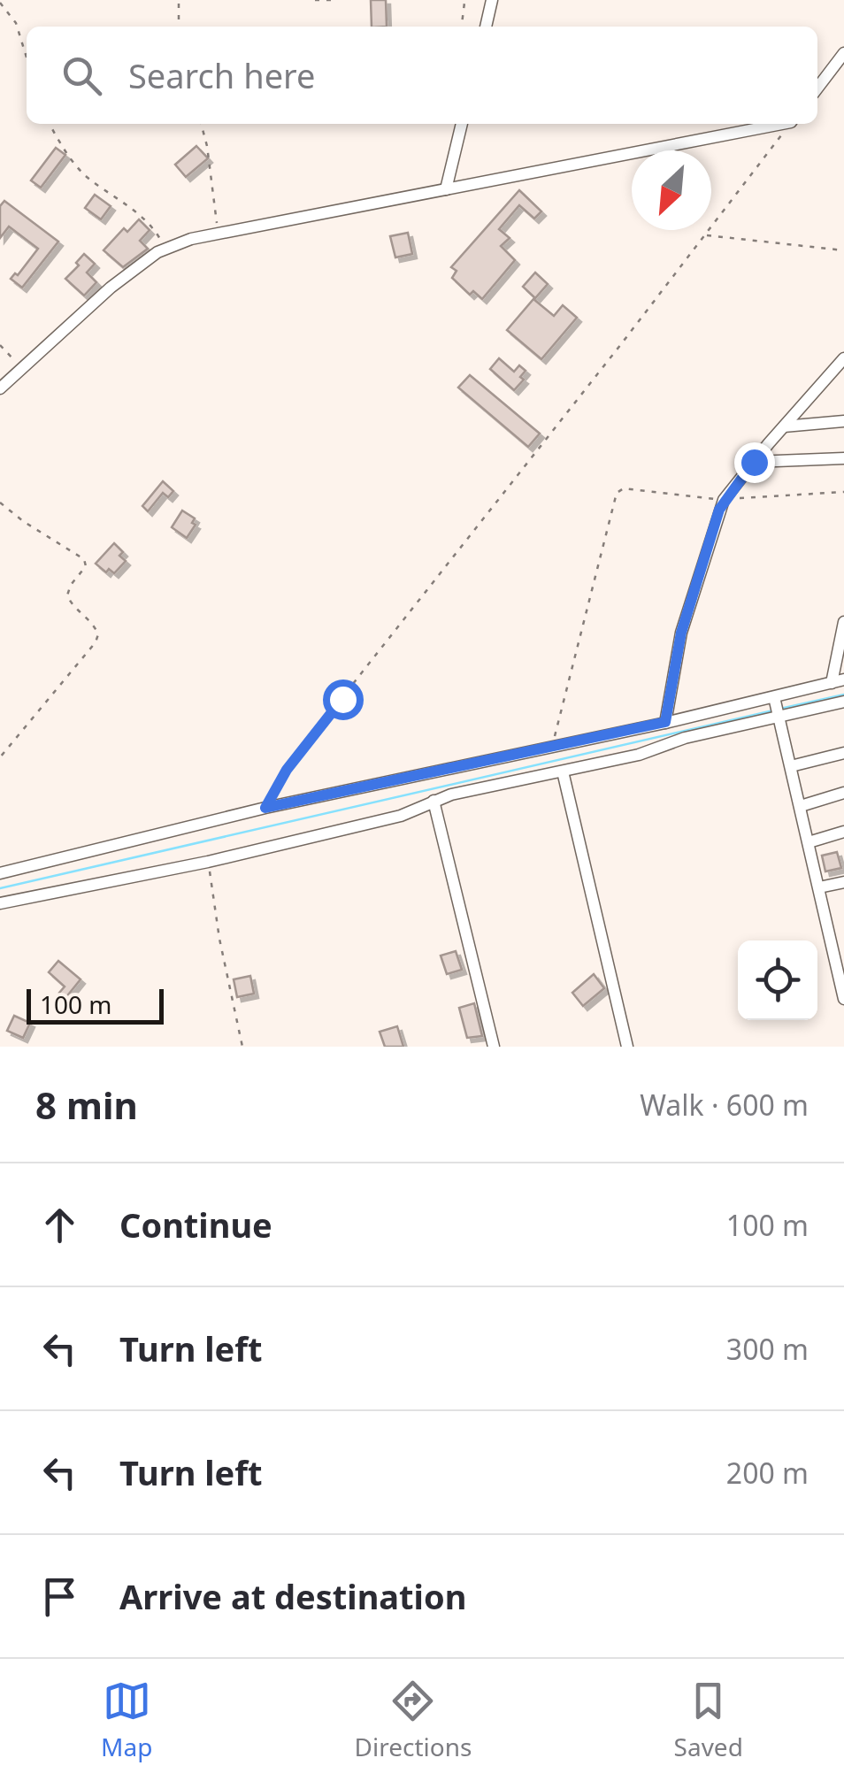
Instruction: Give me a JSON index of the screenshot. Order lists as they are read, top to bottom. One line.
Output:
{"scale_bar":"100 m","north":"bottom left","page":{"search":"Search here","scale":"100 m","heading":["8 min","Walk · 600 m"],"list":[["Continue","100 m"],["Turn left","300 m"],["Turn left","200 m"],"Arrive at destination"],"nav":["Map","Directions","Saved"]}}
